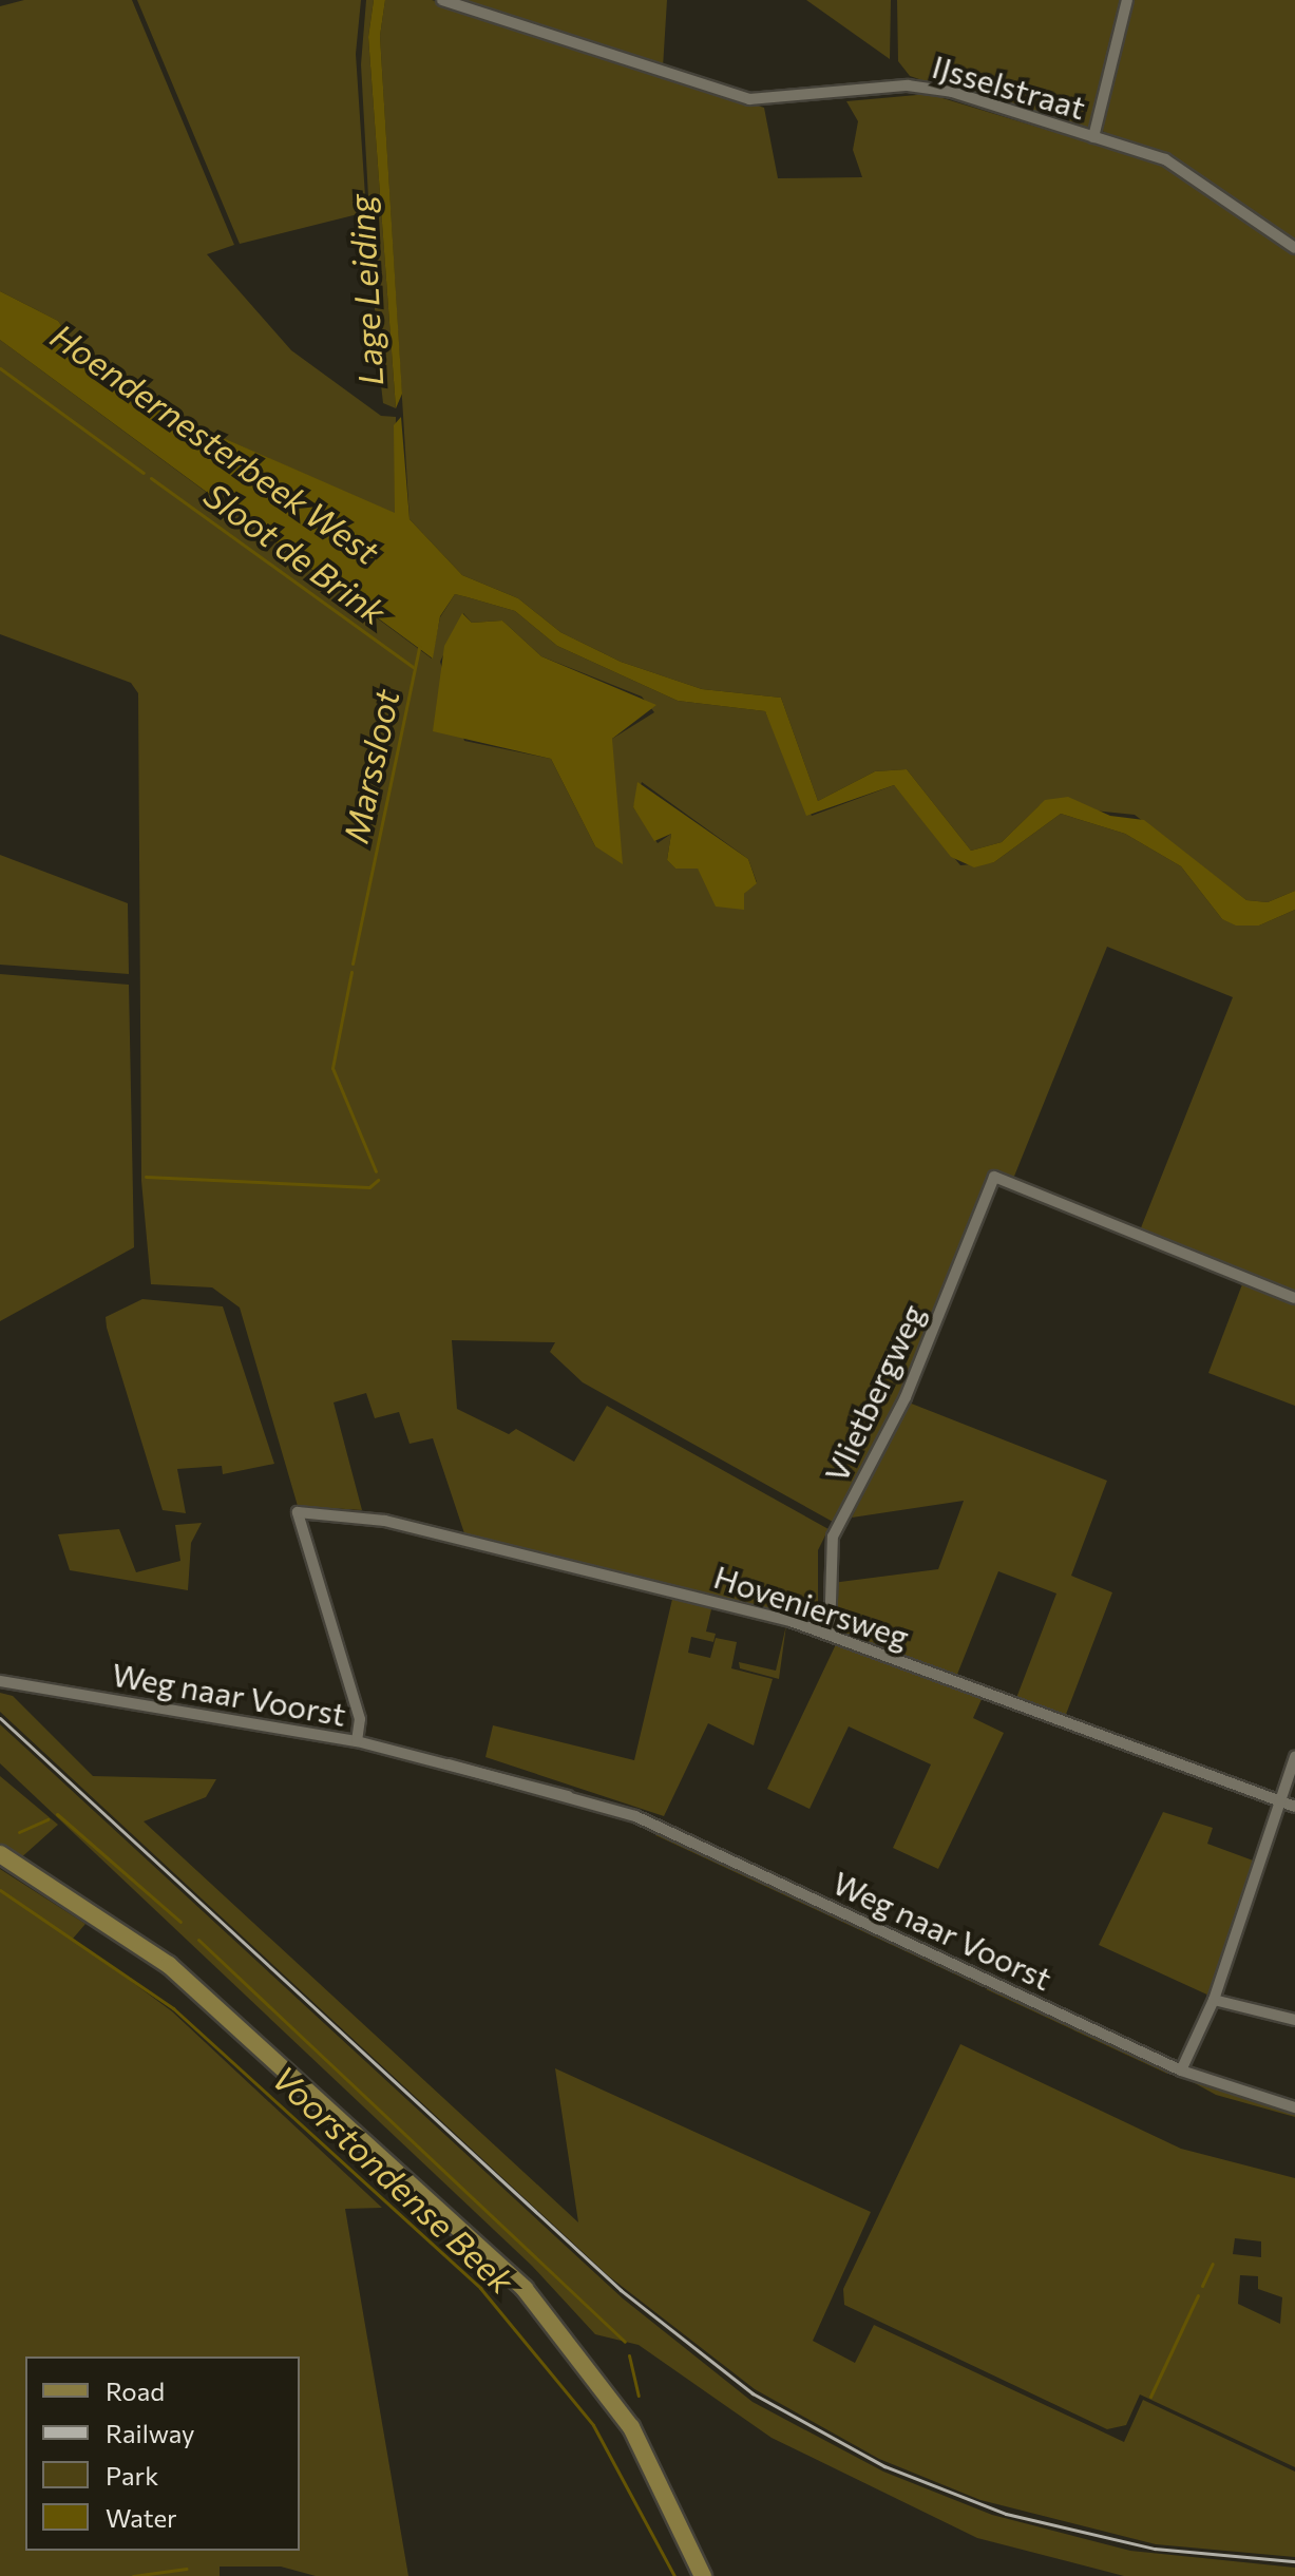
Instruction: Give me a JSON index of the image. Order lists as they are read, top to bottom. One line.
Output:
{"streets":{"street":["IJsselstraat","Vlietbergweg","Hoveniersweg","Weg naar Voorst"]},"crossings":[["Vlietbergweg","Hoveniersweg"],["Hoveniersweg","Weg naar Voorst"]],"water":["Lage Leiding","Hoendernesterbeek West","Sloot de Brink","Marssloot","Voorstondense Beek"],"legend":["Road","Railway","Park","Water"]}
